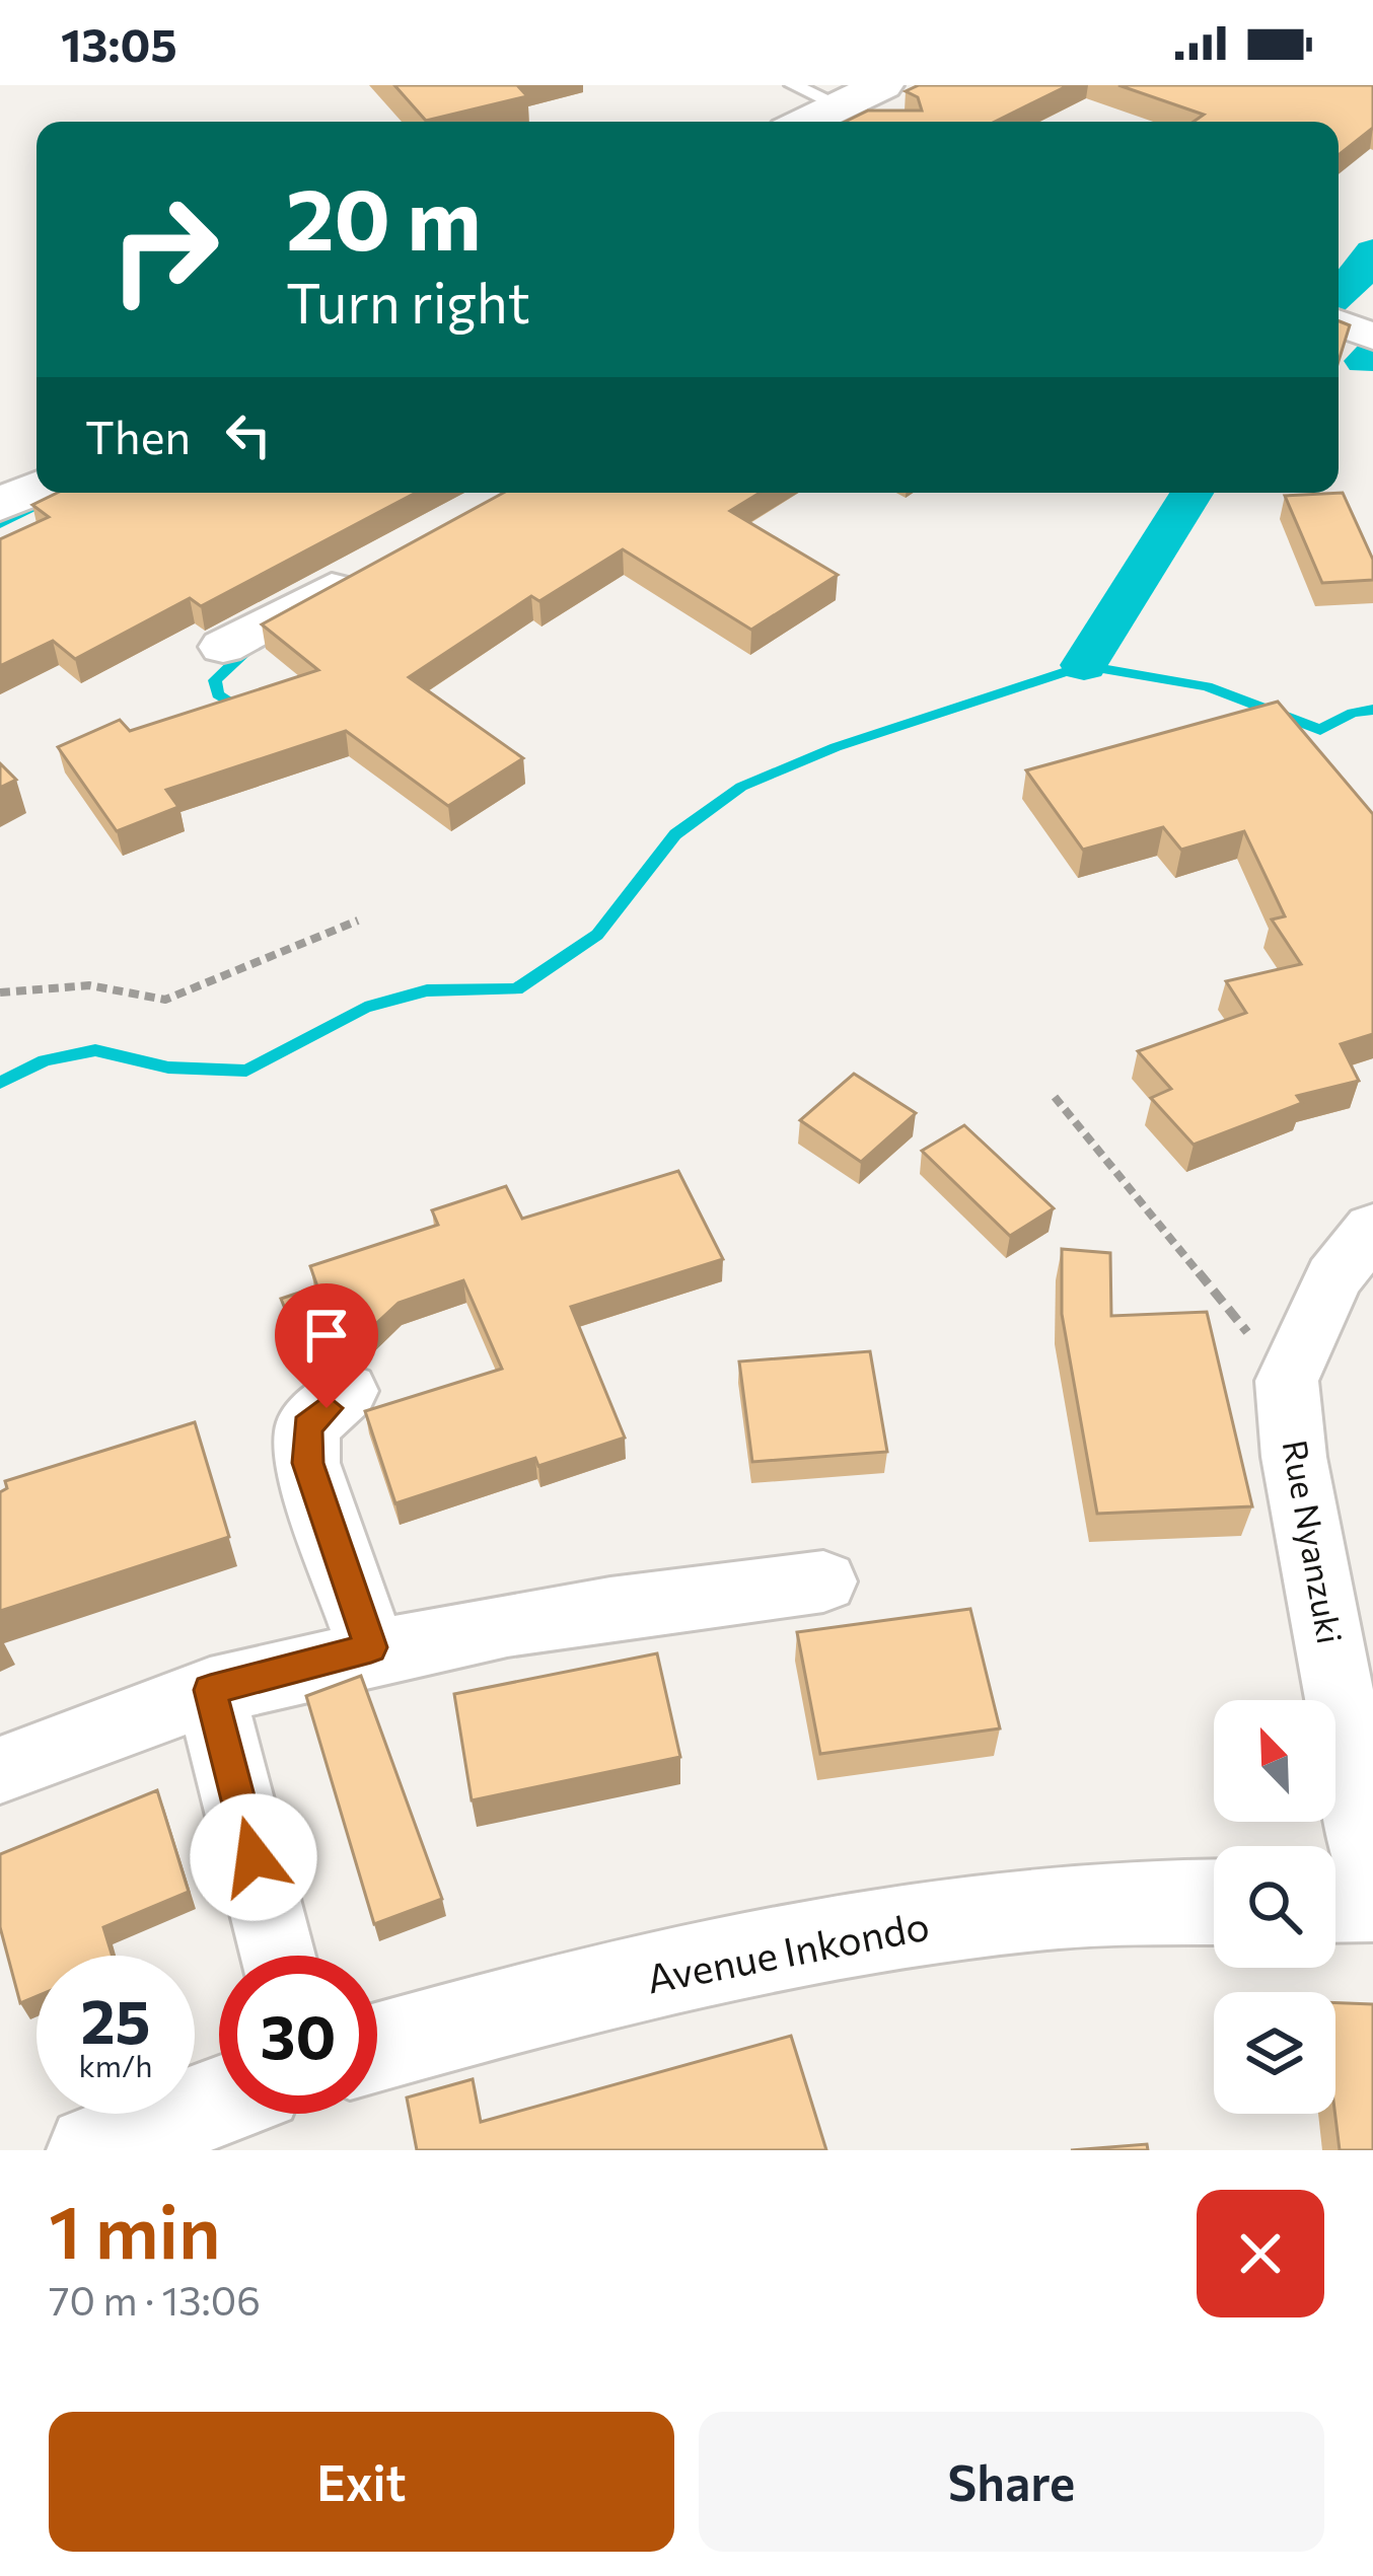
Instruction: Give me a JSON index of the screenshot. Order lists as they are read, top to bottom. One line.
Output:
{"streets":{"street":["Rue Nyanzuki","Avenue Inkondo"]},"north":"top left","page":{"status":"13:05","turn":["20 m","Turn right"],"then":"Then","speed":"25 km/h","limit":"30","heading":["1 min","70 m · 13:06"],"buttons":["Exit","Share"]}}
